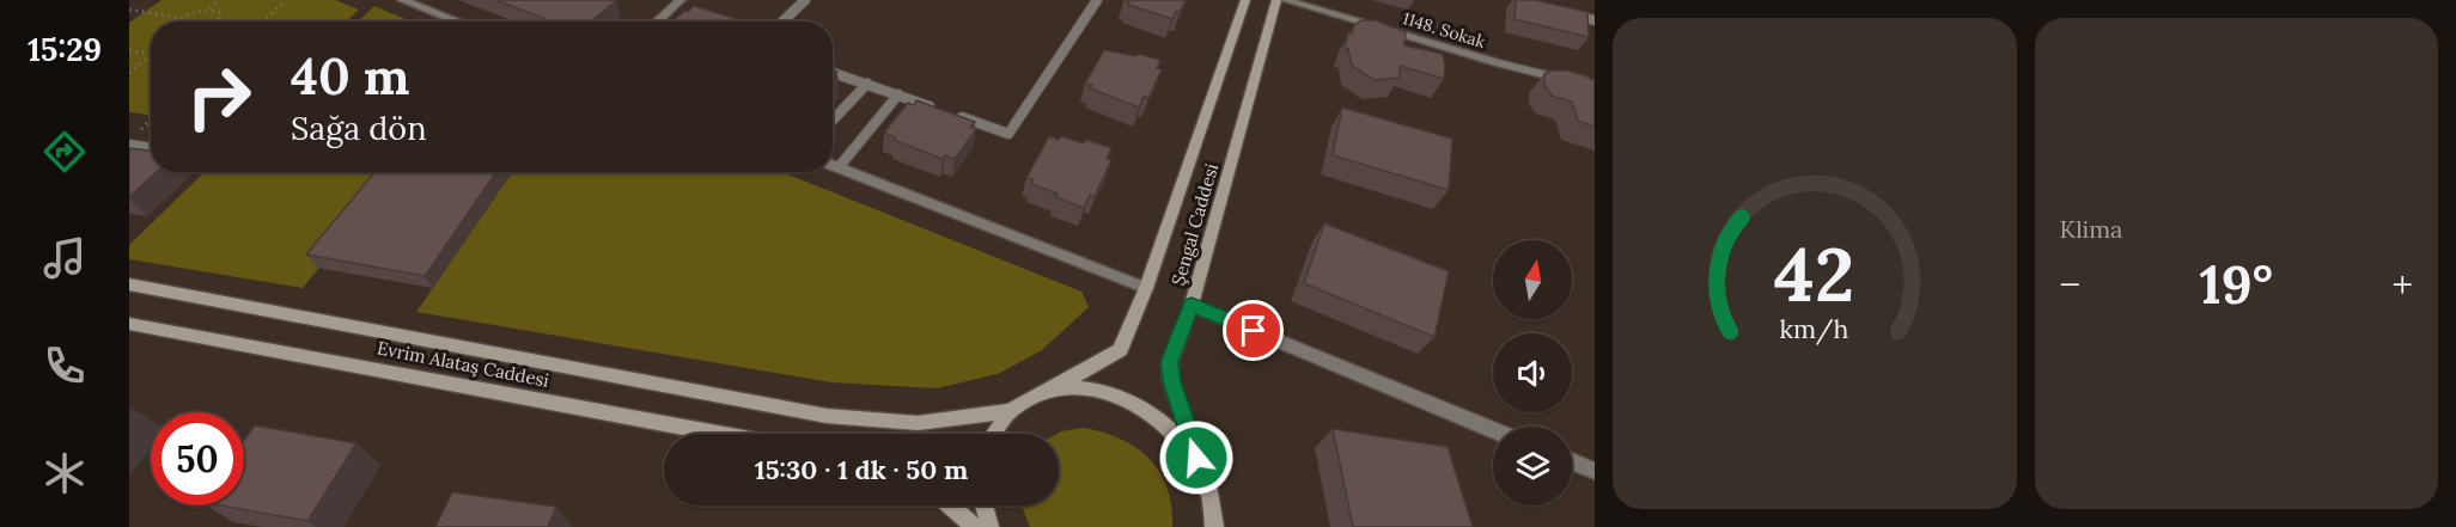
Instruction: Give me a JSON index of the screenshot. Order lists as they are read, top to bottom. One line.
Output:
{"streets":{"main road":["Şengal Caddesi","Evrim Alataş Caddesi"],"street":["1148. Sokak"]},"north":"top","page":{"tabs":"15:29","tile":"Klima","turn":["40 m","Sağa dön"],"heat":["−","19°","+"],"limit":"50","trip":"15:30 · 1 dk · 50 m","gauge":["42","km/h"]}}
